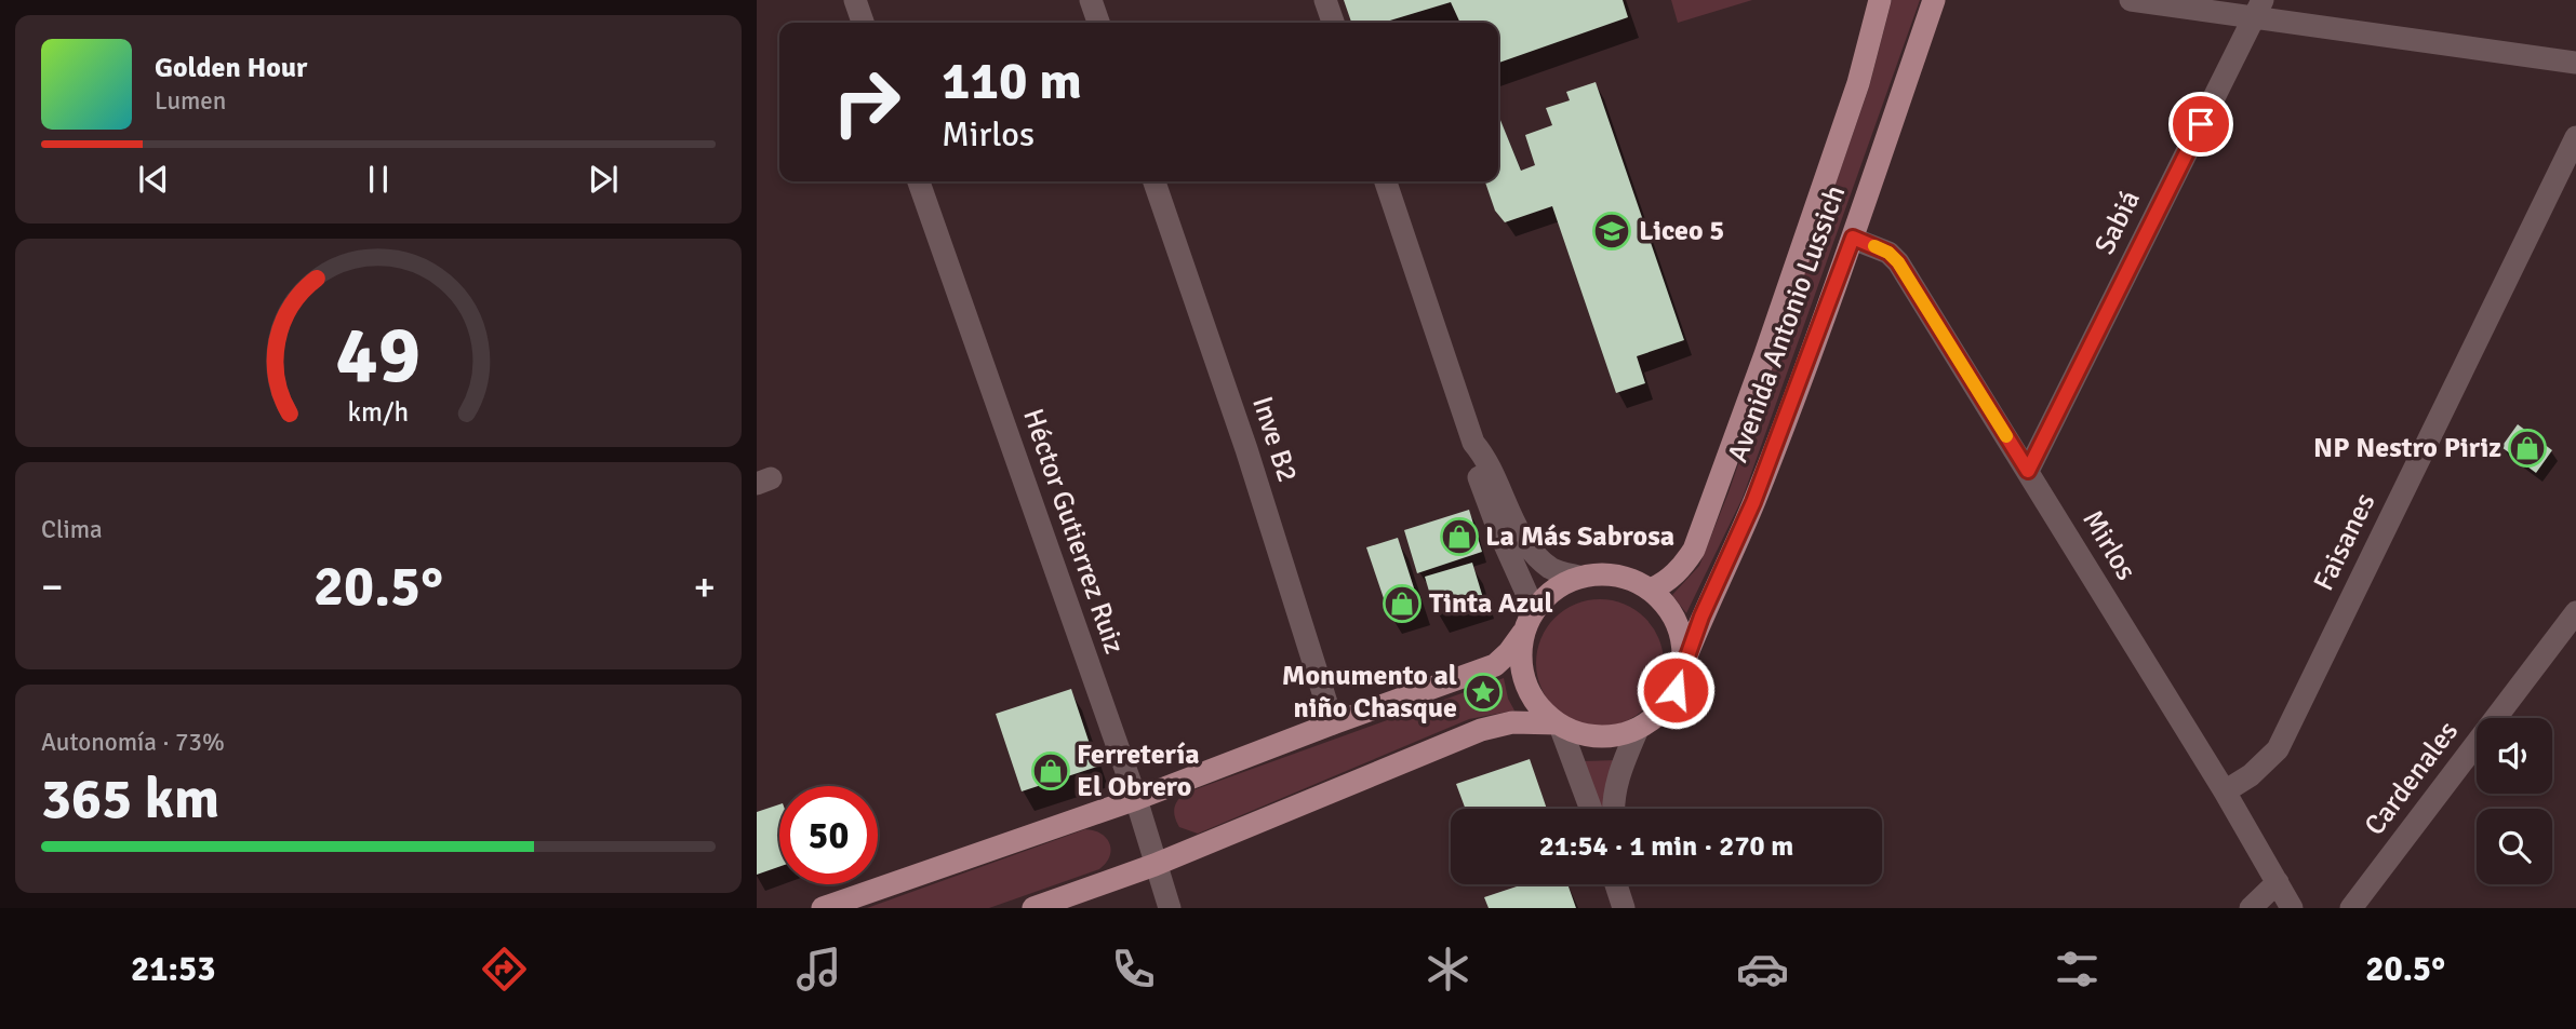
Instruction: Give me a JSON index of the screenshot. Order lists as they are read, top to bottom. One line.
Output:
{"streets":{"main road":["Avenida Antonio Lussich"],"street":["Sabiá","Inve B2","Héctor Gutierrez Ruiz","Faisanes","Mirlos","Cardenales"]},"crossings":[["Sabiá","Mirlos"],["Avenida Antonio Lussich","Mirlos"],["Faisanes","Mirlos"]],"places":{"school or university":["Liceo 5"],"shop":["NP Nestro Piriz","La Más Sabrosa","Tinta Azul","Ferretería El Obrero"],"place":["Monumento al niño Chasque"]},"page":{"turn":["110 m","Mirlos"],"song":["Golden Hour","Lumen"],"tile":["Clima",["Autonomía · 73%","365 km"]],"heat":["−","20.5°","+"],"limit":"50","trip":"21:54 · 1 min · 270 m","tabs":["21:53","20.5°"],"gauge":["49","km/h"]}}
